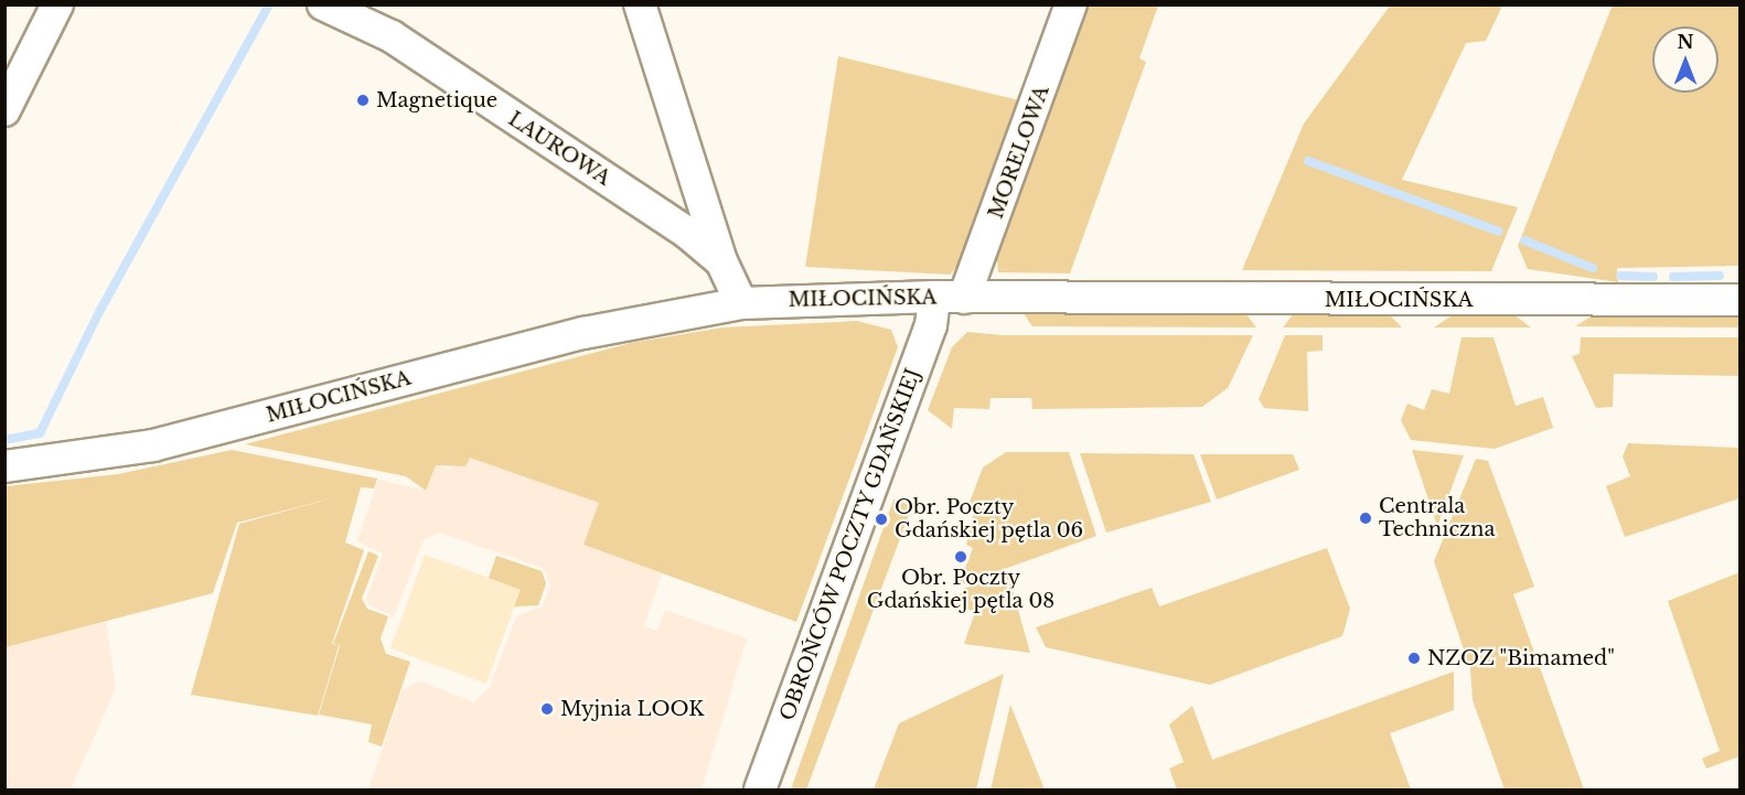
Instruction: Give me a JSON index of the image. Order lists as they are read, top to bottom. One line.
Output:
{"streets":{"street":["LAUROWA","MORELOWA","MIŁOCIŃSKA","OBROŃCÓW POCZTY GDAŃSKIEJ"]},"crossings":[["MORELOWA","MIŁOCIŃSKA"],["MORELOWA","OBROŃCÓW POCZTY GDAŃSKIEJ"],["MIŁOCIŃSKA","OBROŃCÓW POCZTY GDAŃSKIEJ"]],"places":["Magnetique","Centrala Techniczna","Obr. Poczty Gdańskiej pętla 06","Obr. Poczty Gdańskiej pętla 08","NZOZ \"Bimamed\"","Myjnia LOOK"],"north":"top"}
